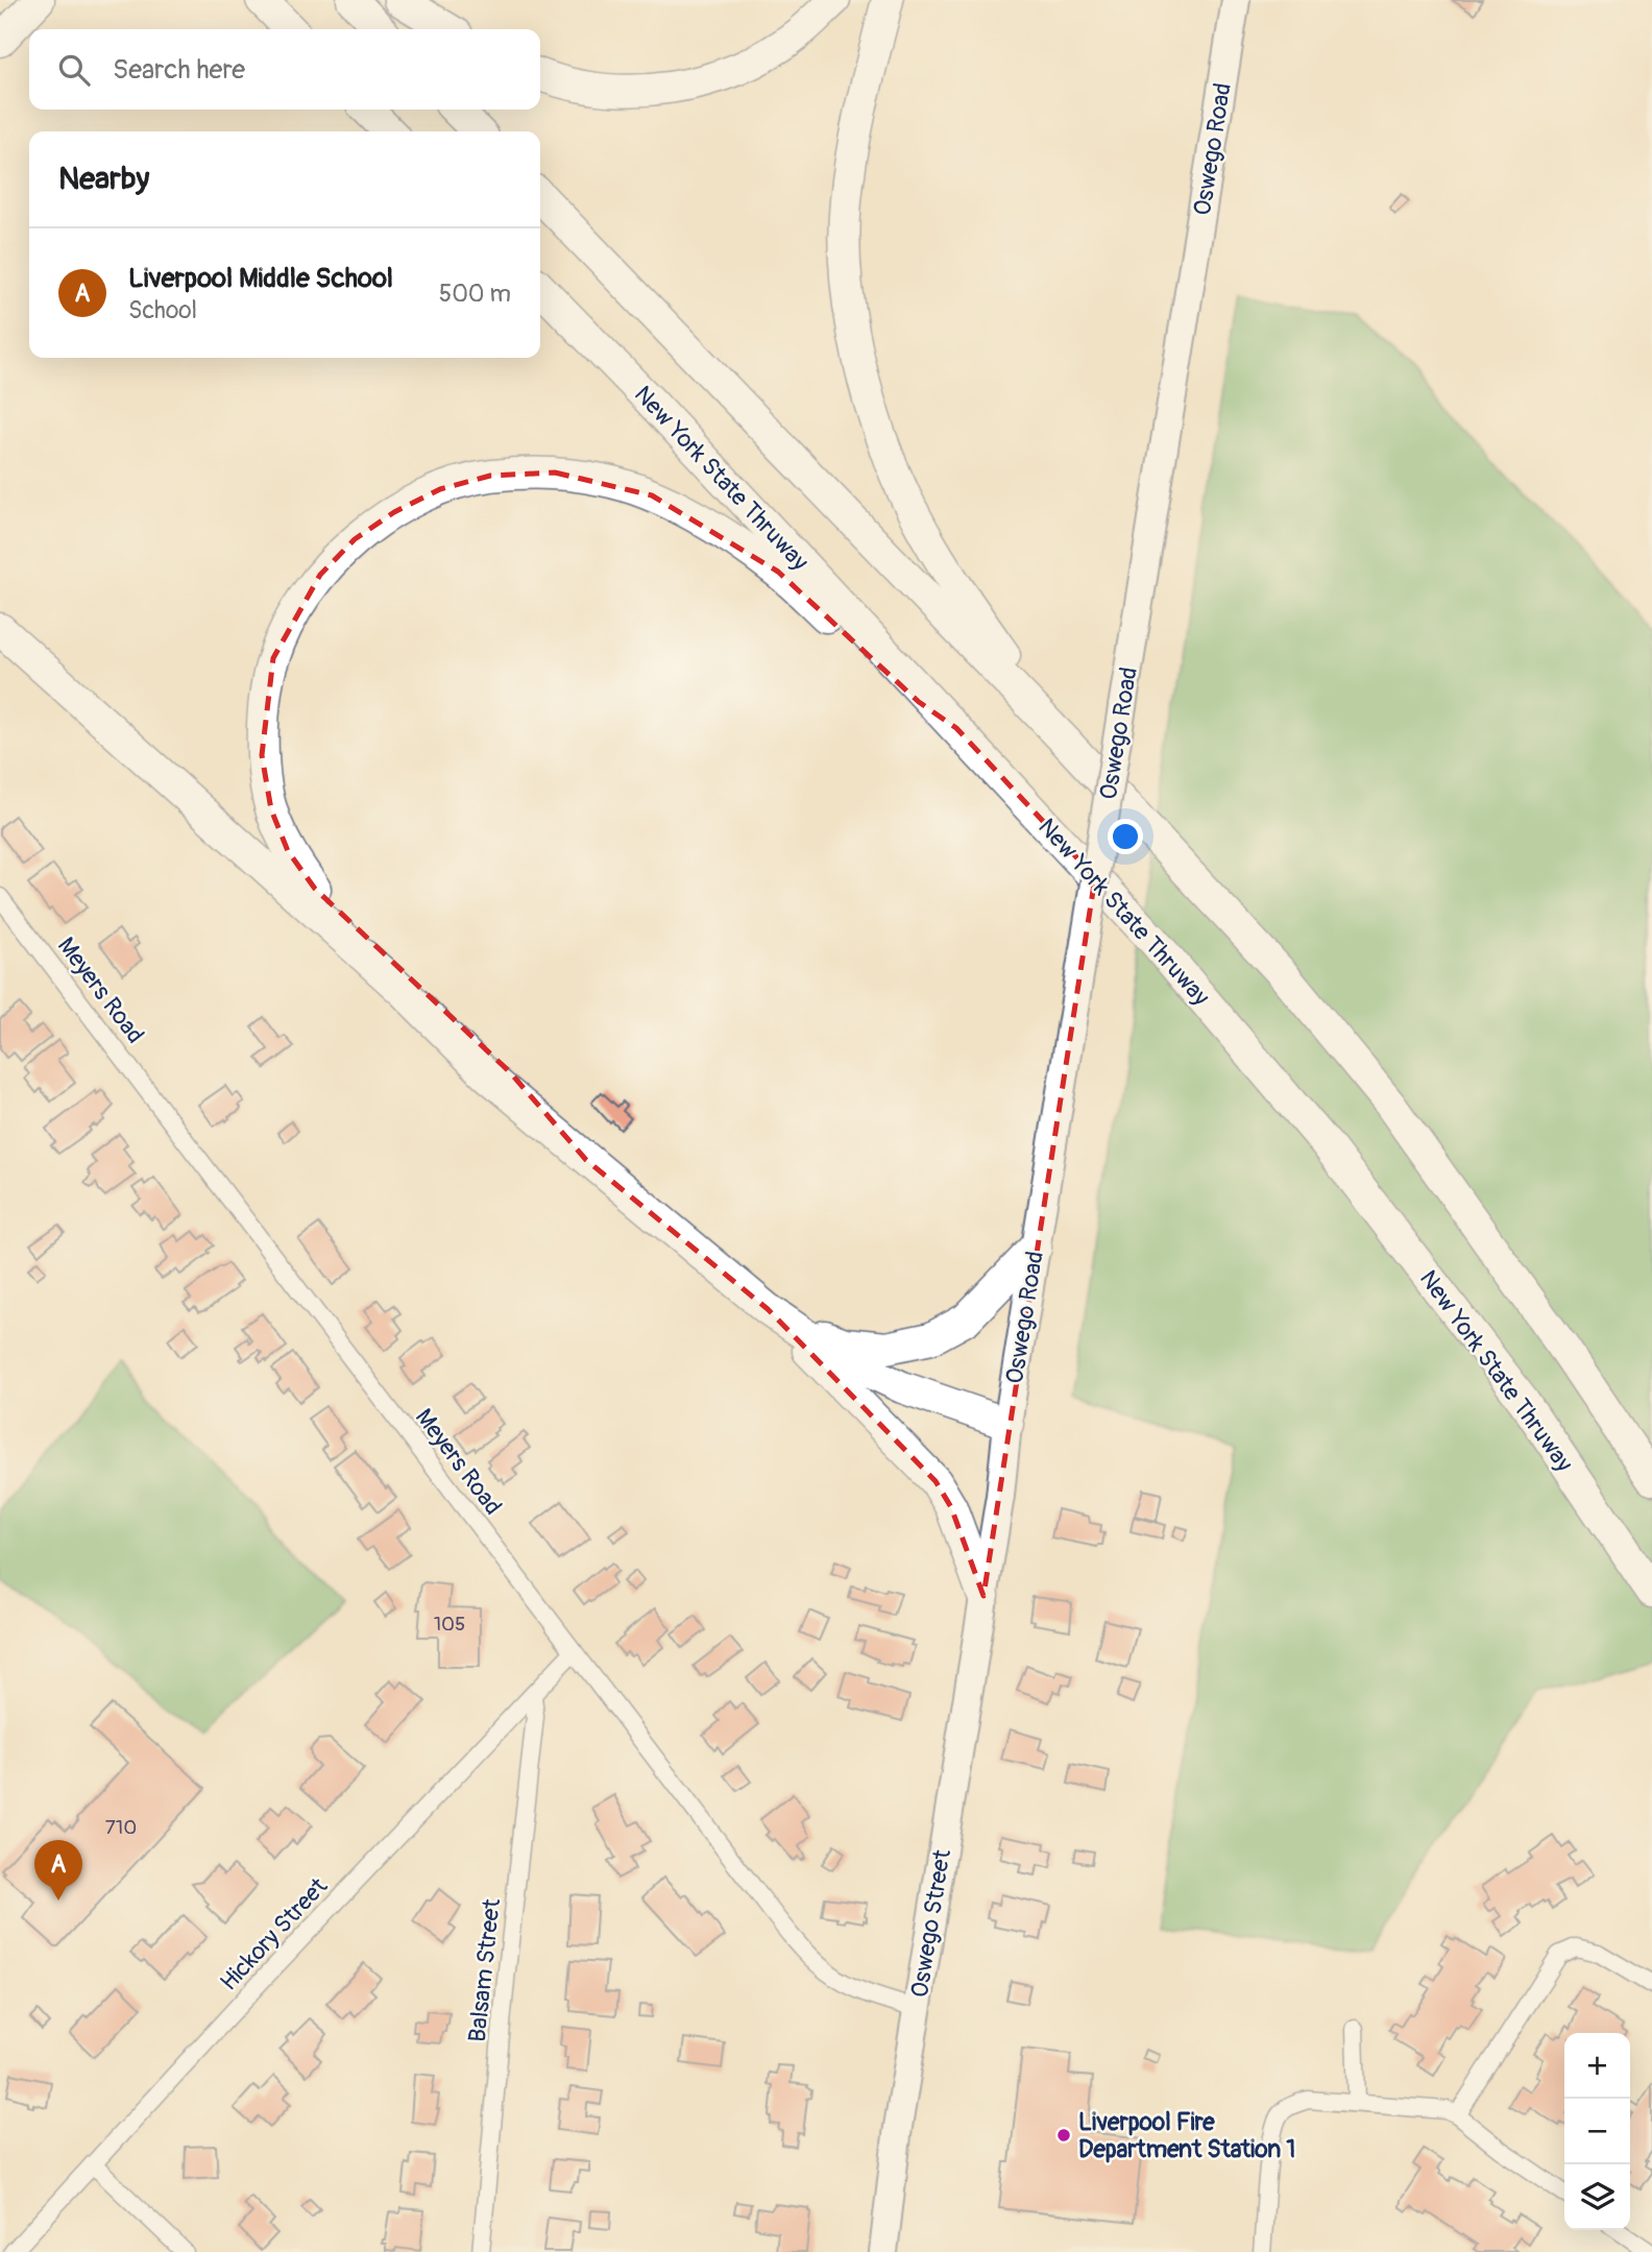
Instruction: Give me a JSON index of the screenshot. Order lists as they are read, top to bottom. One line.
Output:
{"streets":{"highway":["New York State Thruway"],"main road":["Oswego Road","Oswego Street"],"street":["Meyers Road","Hickory Street","Balsam Street"]},"crossings":[["Oswego Road","Oswego Street"],["Meyers Road","Oswego Street"],["Meyers Road","Hickory Street"],["Hickory Street","Balsam Street"]],"places":["Liverpool Fire Department Station 1"],"house_numbers":["105","710"],"page":{"search":"Search here","heading":"Nearby","list":[{"mark":"A","name":"Liverpool Middle School","note":"School","value":"500 m"}],"pins":"A","map_buttons":["+","−"]}}
